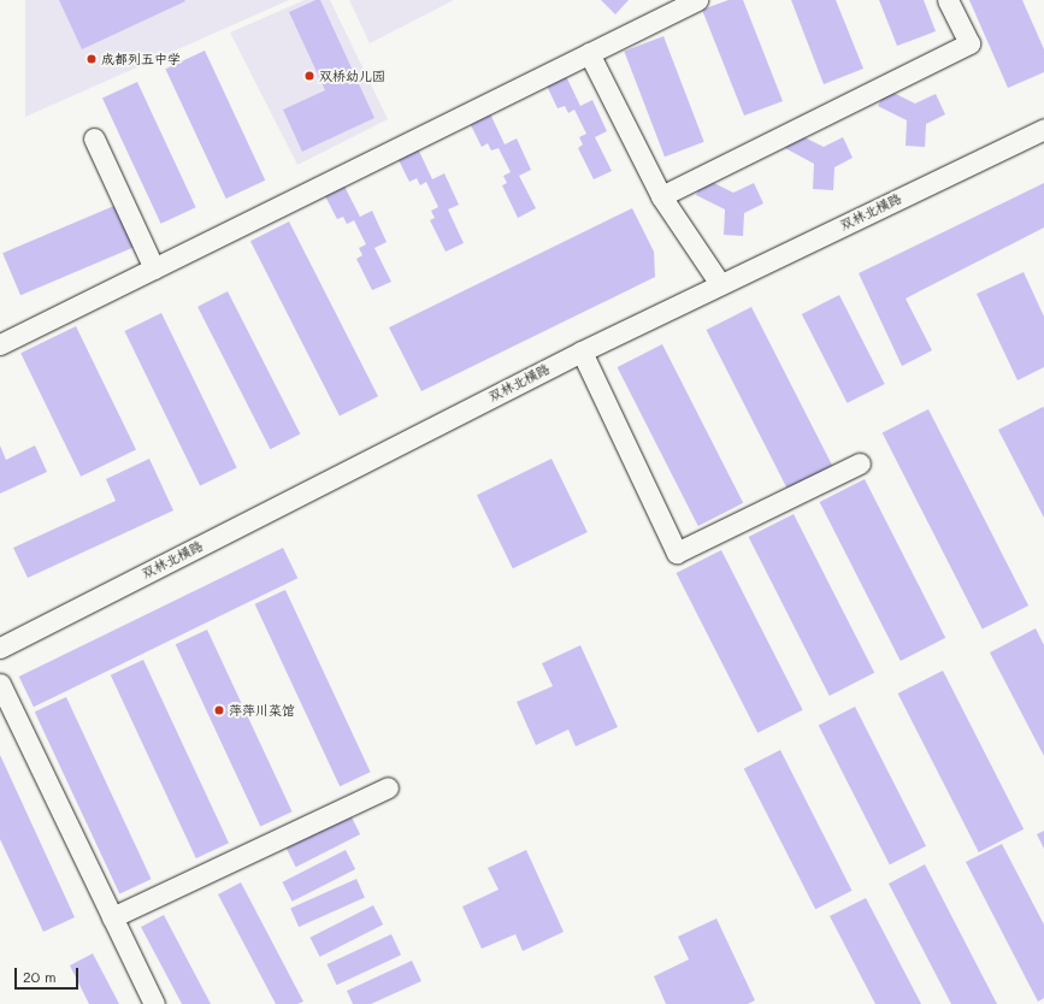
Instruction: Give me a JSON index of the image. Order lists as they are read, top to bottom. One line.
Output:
{"streets":{"street":["双林北横路"]},"places":["成都列五中学","双桥幼儿园","萍萍川菜馆"],"scale_bar":"20 m"}
